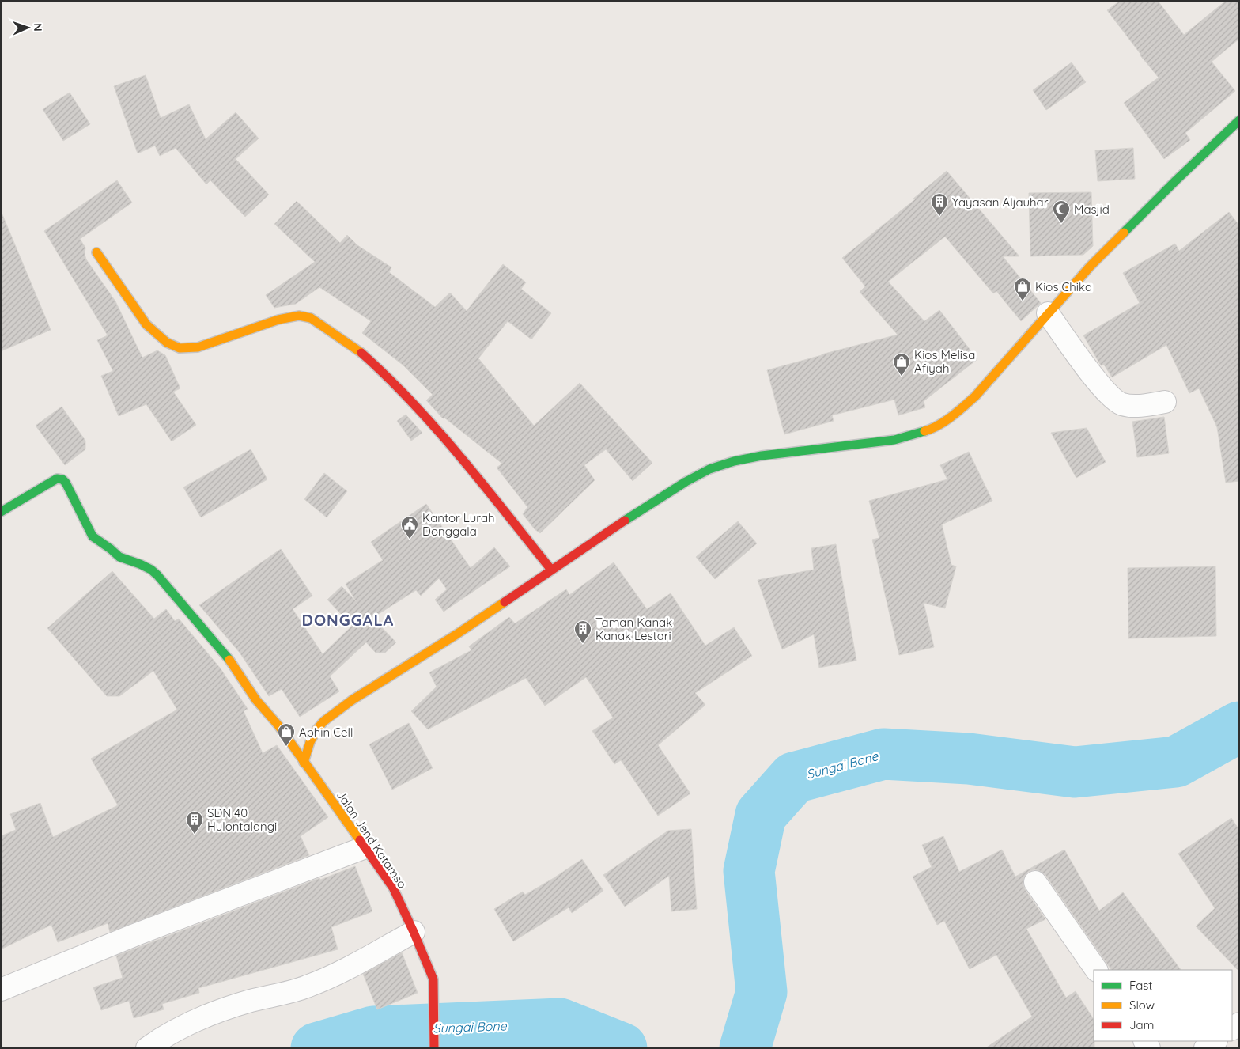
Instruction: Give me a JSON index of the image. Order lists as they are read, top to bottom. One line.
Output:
{"streets":{"street":["Jalan Jend Katamso"]},"districts":["DONGGALA"],"water":["Sungai Bone"],"places":{"building":["Yayasan Aljauhar","Taman Kanak Kanak Lestari","SDN 40 Hulontalangi"],"mosque":["Masjid"],"shop":["Kios Chika","Kios Melisa Afiyah","Aphin Cell"],"public building":["Kantor Lurah Donggala"]},"legend":["Fast","Slow","Jam"],"north":"right"}
